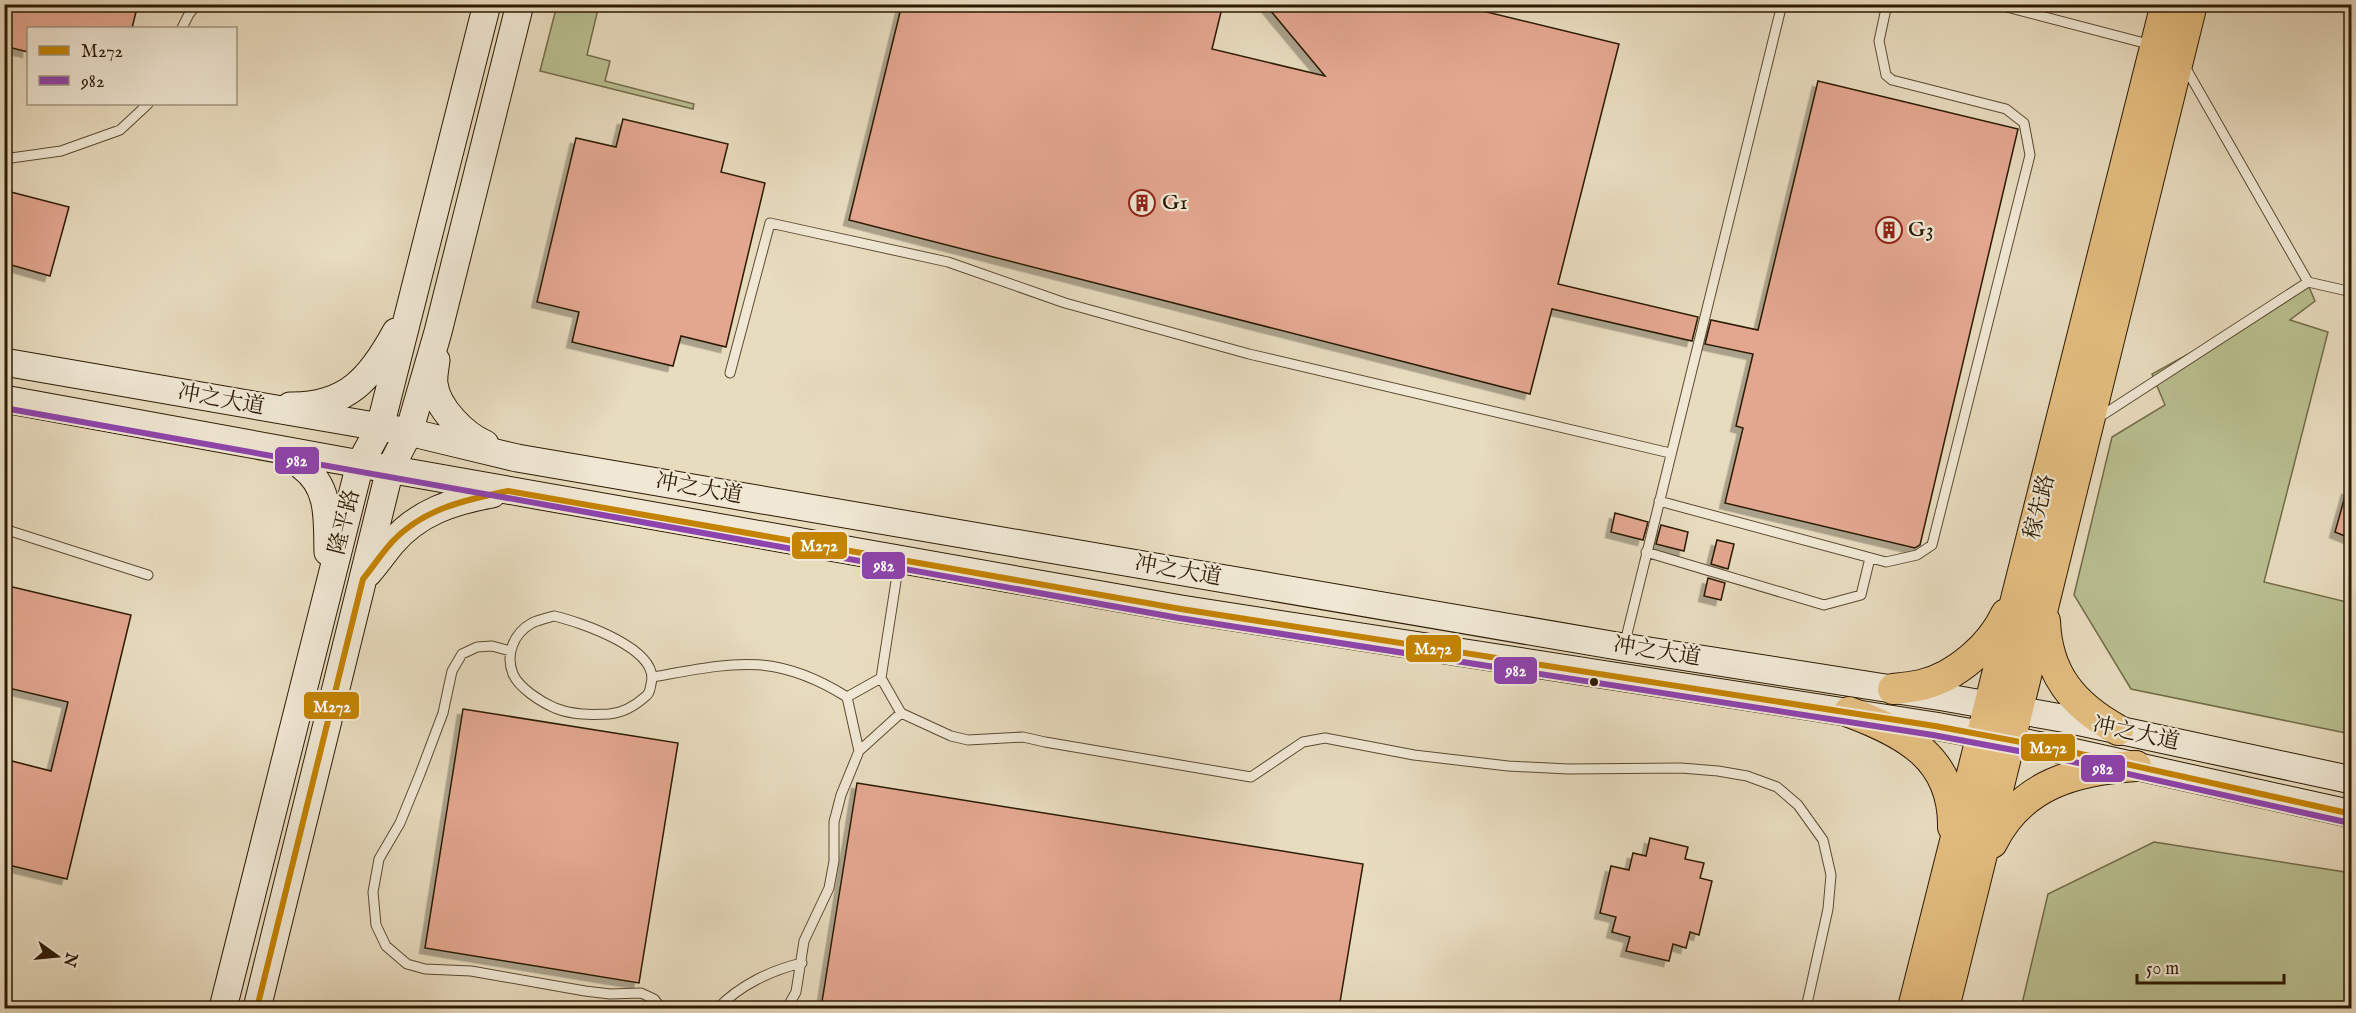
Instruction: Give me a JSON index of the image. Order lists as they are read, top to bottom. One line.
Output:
{"streets":{"main road":["冲之大道","稼先路","隆平路"]},"crossings":[["冲之大道","稼先路"],["冲之大道","隆平路"]],"places":{"building":["G1","G3"]},"lines":["transit line 982","transit line M272"],"legend":["M272","982"],"scale_bar":"50 m","north":"right"}
